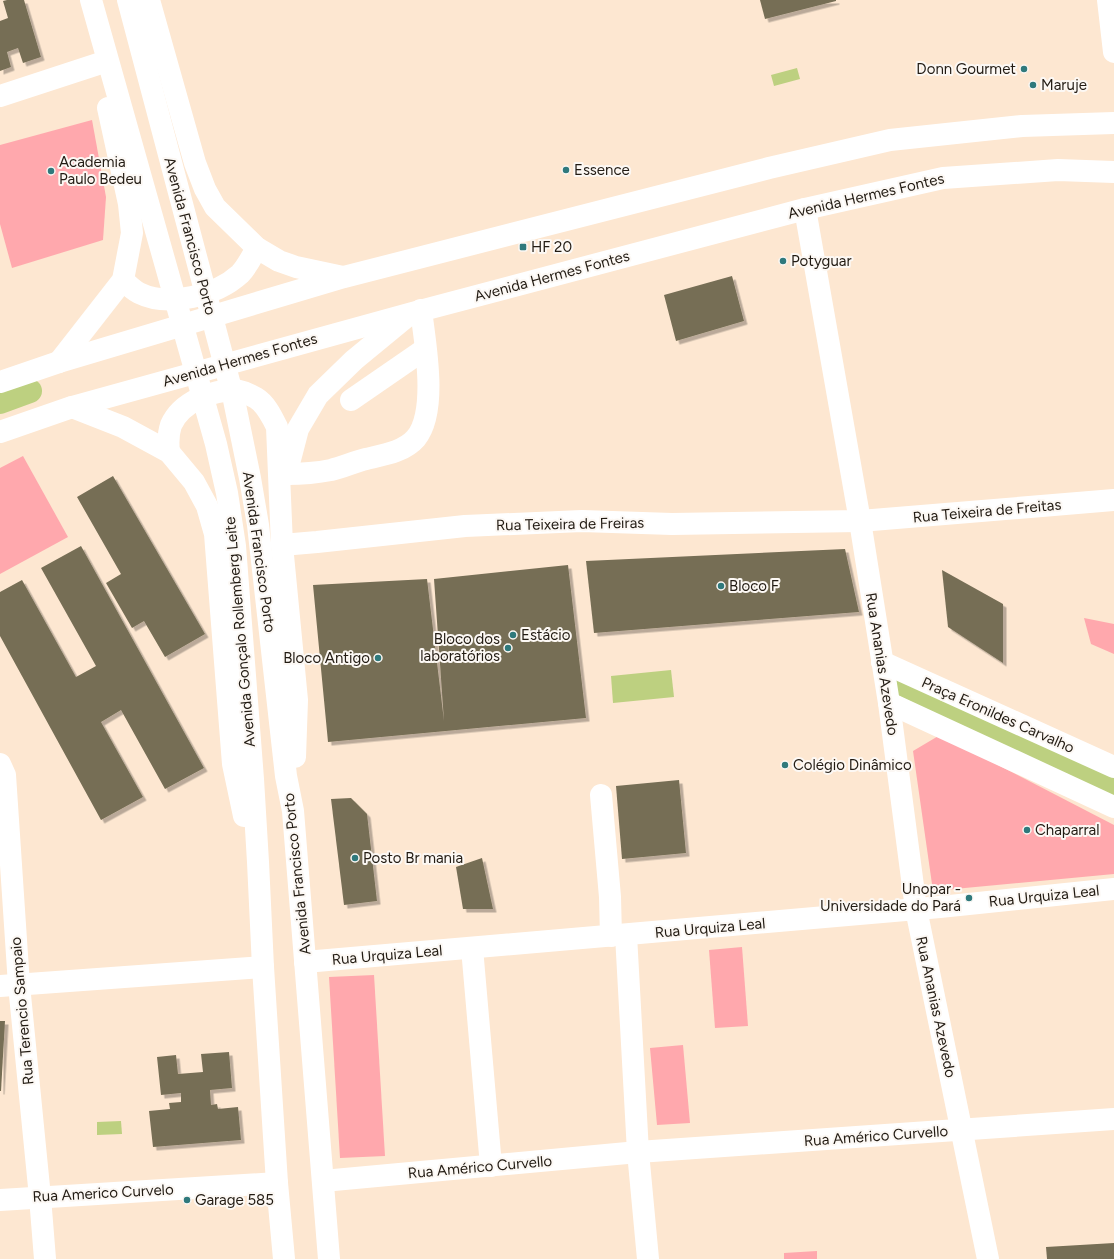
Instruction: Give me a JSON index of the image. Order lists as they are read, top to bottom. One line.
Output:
{"streets":{"main road":["Avenida Hermes Fontes","Avenida Francisco Porto","Rua Teixeira de Freitas","Rua Teixeira de Freiras","Avenida Gonçalo Rollemberg Leite","Rua Ananias Azevedo","Praça Eronildes Carvalho","Rua Urquiza Leal","Rua Terencio Sampaio","Rua Américo Curvello","Rua Americo Curvelo"]},"crossings":[["Avenida Hermes Fontes","Rua Ananias Azevedo"],["Avenida Francisco Porto","Rua Urquiza Leal"],["Avenida Francisco Porto","Rua Américo Curvello"],["Rua Teixeira de Freitas","Rua Teixeira de Freiras"],["Rua Teixeira de Freitas","Rua Ananias Azevedo"],["Rua Teixeira de Freiras","Rua Ananias Azevedo"],["Rua Ananias Azevedo","Praça Eronildes Carvalho"],["Rua Ananias Azevedo","Rua Urquiza Leal"],["Rua Ananias Azevedo","Rua Américo Curvello"],["Rua Terencio Sampaio","Rua Americo Curvelo"]],"places":{"other":["Donn Gourmet","Maruje","Essence","Academia Paulo Bedeu","Potyguar","Bloco F","Estácio","Bloco dos laboratórios","Bloco Antigo","Colégio Dinâmico","Chaparral","Posto Br mania","Unopar - Universidade do Pará","Garage 585"],"transit":["HF 20"]}}
